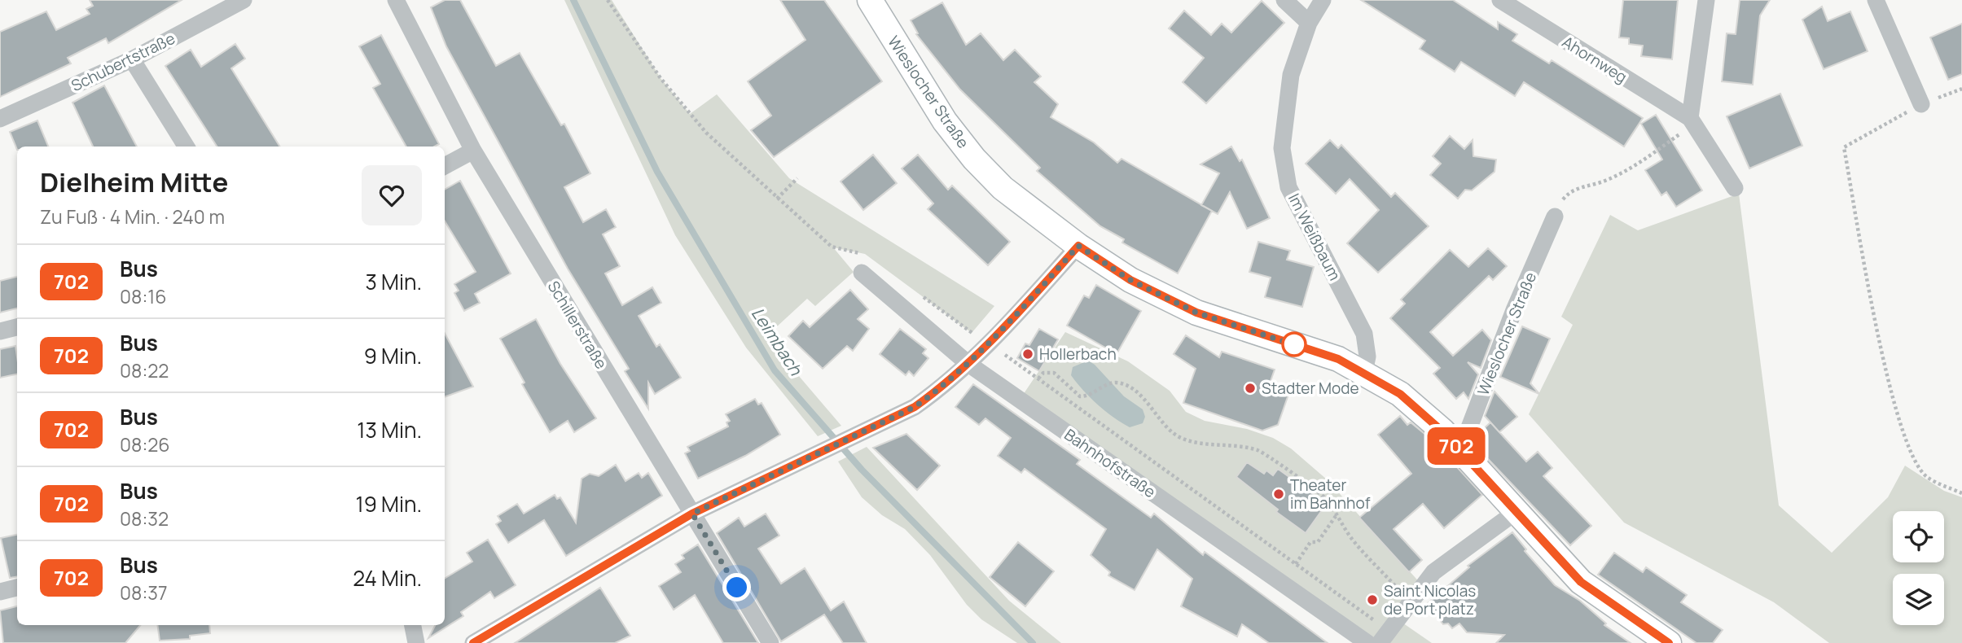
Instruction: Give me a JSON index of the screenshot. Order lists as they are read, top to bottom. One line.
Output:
{"streets":{"main road":["Wieslocher Straße"],"street":["Ahornweg","Schubertstraße","Im Weißbaum","Schillerstraße","Bahnhofstraße"]},"crossings":[["Wieslocher Straße","Im Weißbaum"]],"water":["Leimbach"],"places":["Hollerbach","Stadter Mode","Theater im Bahnhof","Saint Nicolas de Port platz"],"lines":["bus line 702"],"page":{"on_map":"702","heading":["Dielheim Mitte","Zu Fuß · 4 Min. · 240 m"],"list":[{"mark":"702","name":"Bus","note":"08:16","value":"3 Min."},{"mark":"702","name":"Bus","note":"08:22","value":"9 Min."},{"mark":"702","name":"Bus","note":"08:26","value":"13 Min."},{"mark":"702","name":"Bus","note":"08:32","value":"19 Min."},{"mark":"702","name":"Bus","note":"08:37","value":"24 Min."}]}}
